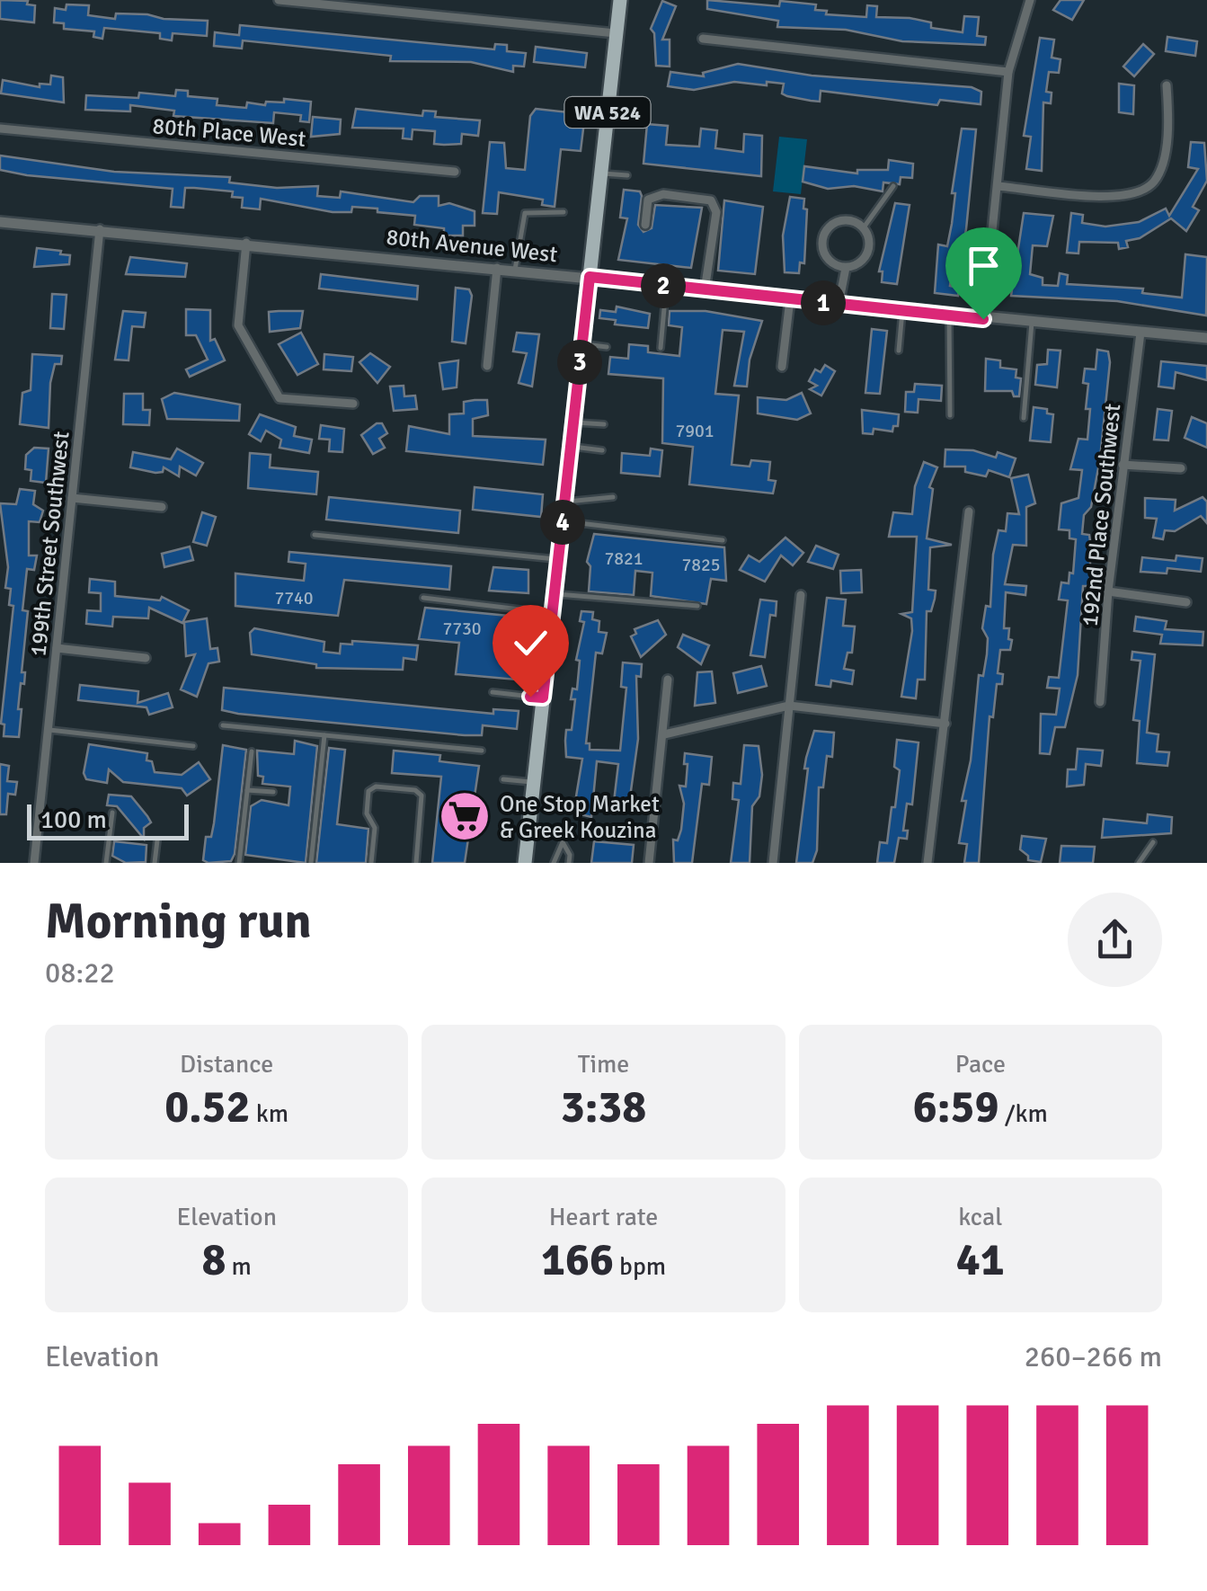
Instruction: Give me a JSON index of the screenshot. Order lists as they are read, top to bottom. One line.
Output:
{"streets":{"main road":["WA 524"],"street":["80th Place West","80th Avenue West","192nd Place Southwest","199th Street Southwest"]},"crossings":[["WA 524","80th Avenue West"],["80th Avenue West","192nd Place Southwest"],["80th Avenue West","199th Street Southwest"]],"places":{"supermarket":["One Stop Market & Greek Kouzina"]},"house_numbers":["7901","7821","7825","7740","7730"],"scale_bar":"100 m","page":{"pins":["2","1","3","4"],"scale":"100 m","heading":["Morning run","08:22"],"stats":[["Distance","0.52 km"],["Time","3:38"],["Pace","6:59 /km"],["Elevation","8 m"],["Heart rate","166 bpm"],["kcal","41"]],"chart":["Elevation","260–266 m"]}}
